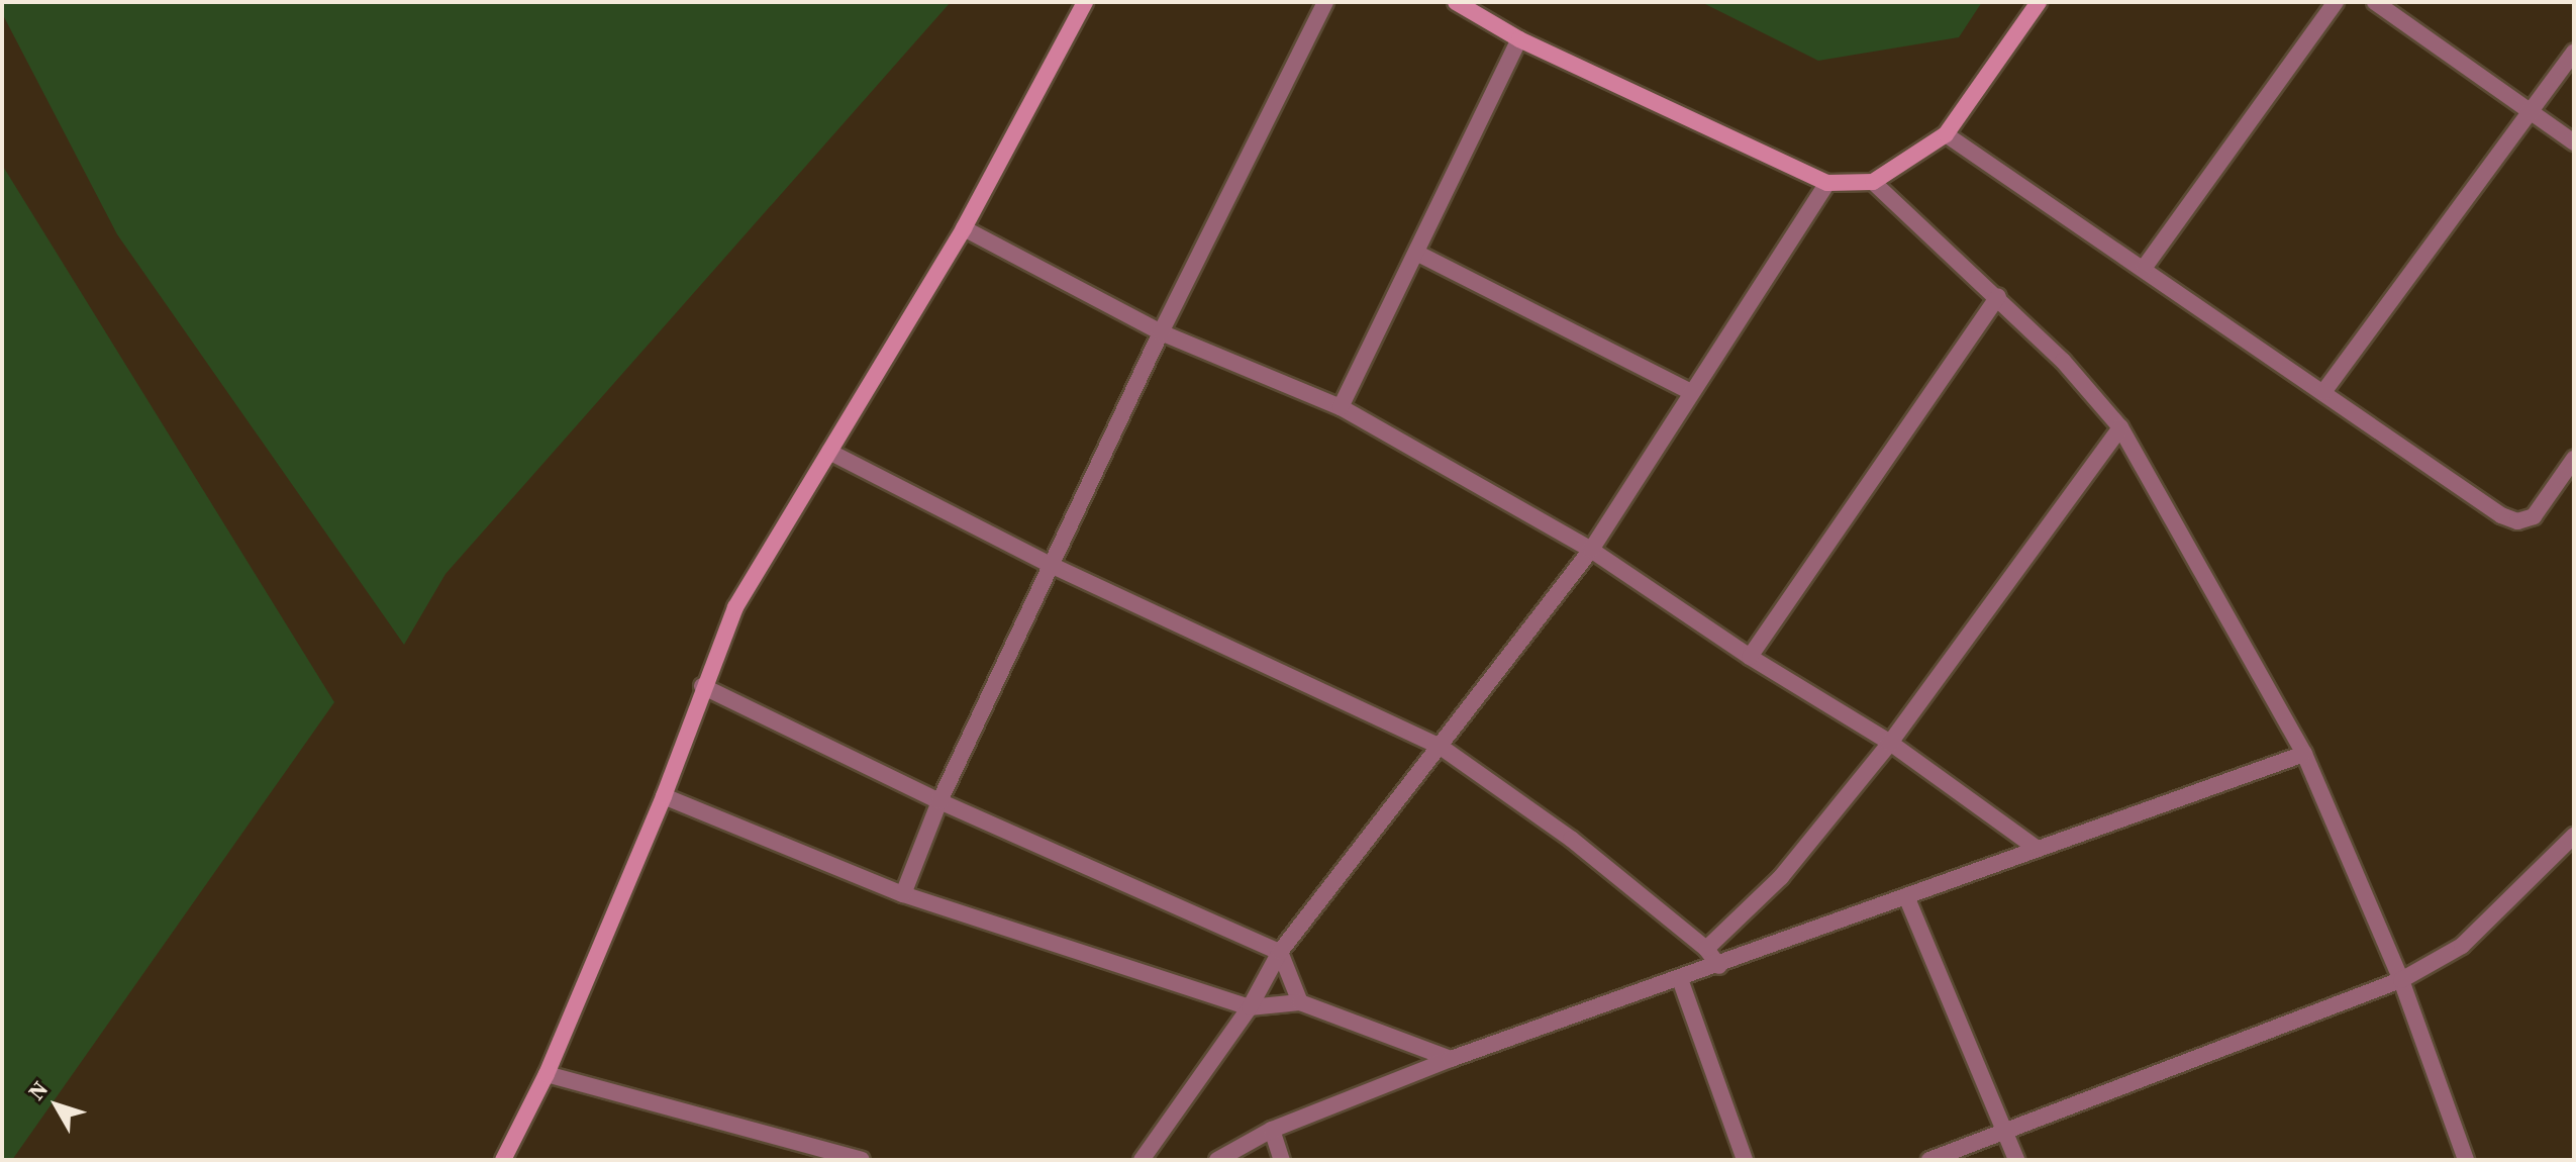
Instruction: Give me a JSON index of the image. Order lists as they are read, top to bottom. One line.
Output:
{"north":"top left"}
